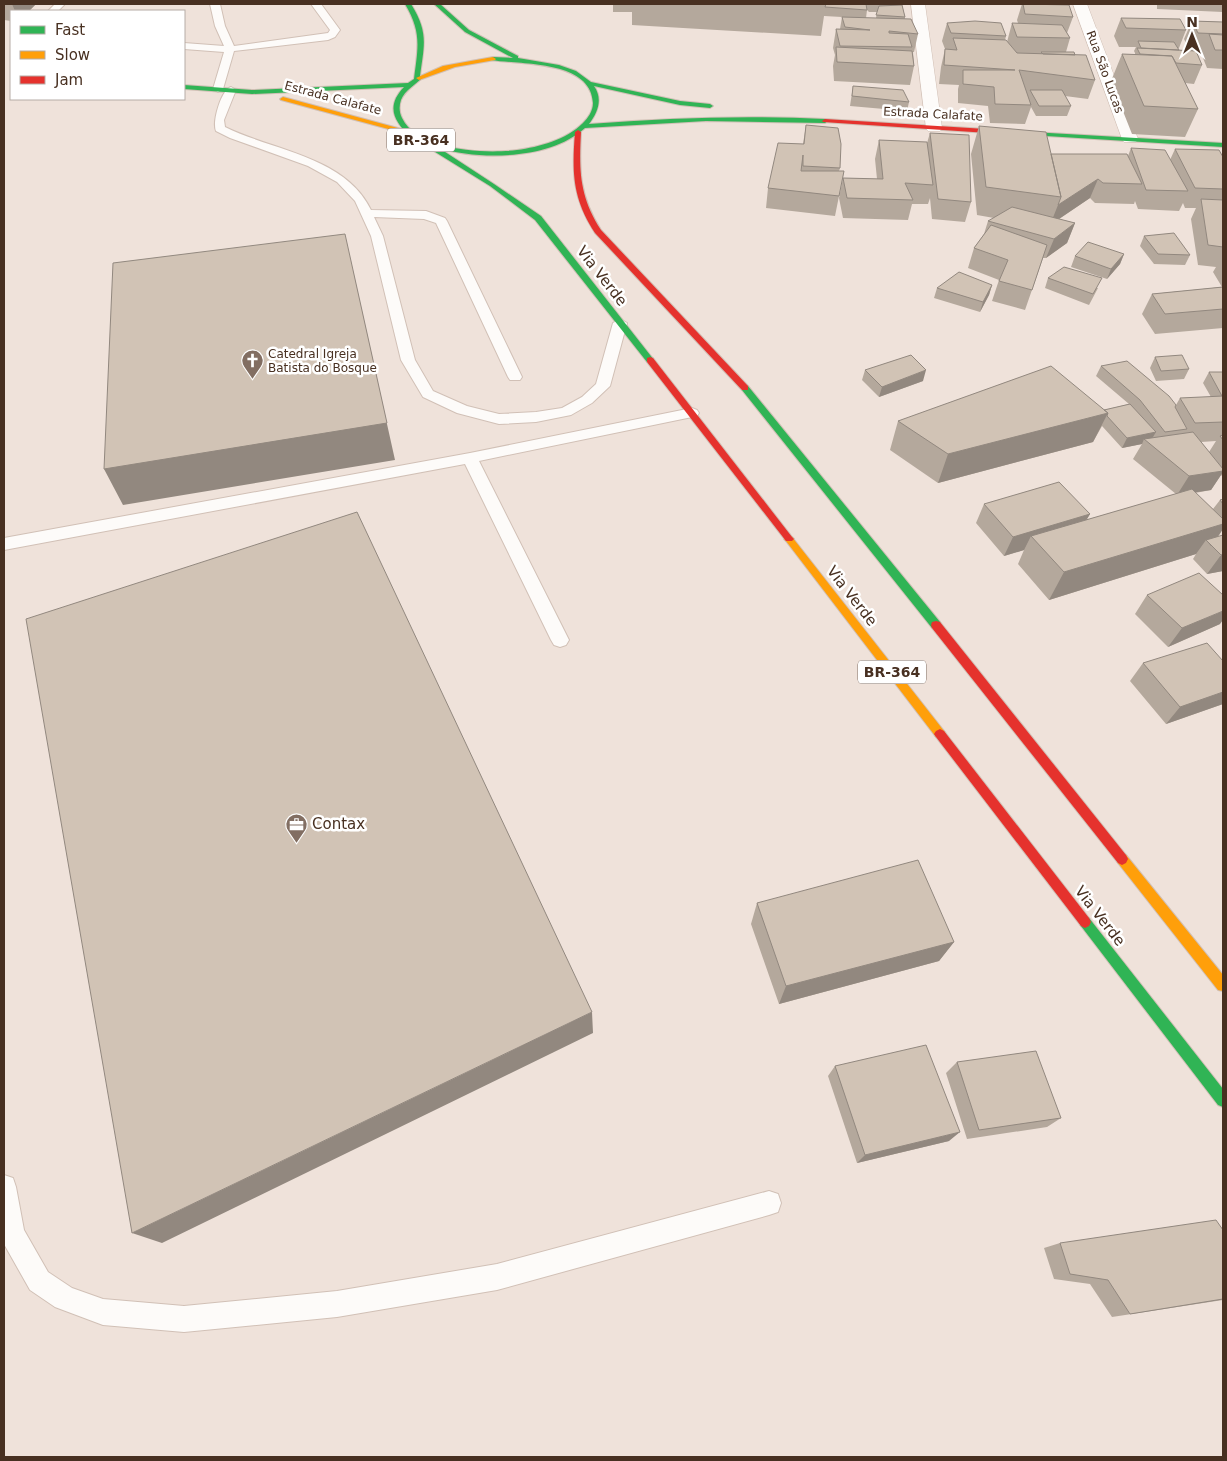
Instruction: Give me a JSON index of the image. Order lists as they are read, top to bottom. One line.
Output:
{"streets":{"main road":["Estrada Calafate","BR-364","Via Verde"],"street":["Rua São Lucas"]},"crossings":[["Rua São Lucas","Estrada Calafate"],["Estrada Calafate","BR-364"],["Estrada Calafate","Via Verde"],["BR-364","Via Verde"]],"places":{"church":["Catedral Igreja Batista do Bosque"],"office":["Contax"]},"legend":["Fast","Slow","Jam"],"north":"top"}
